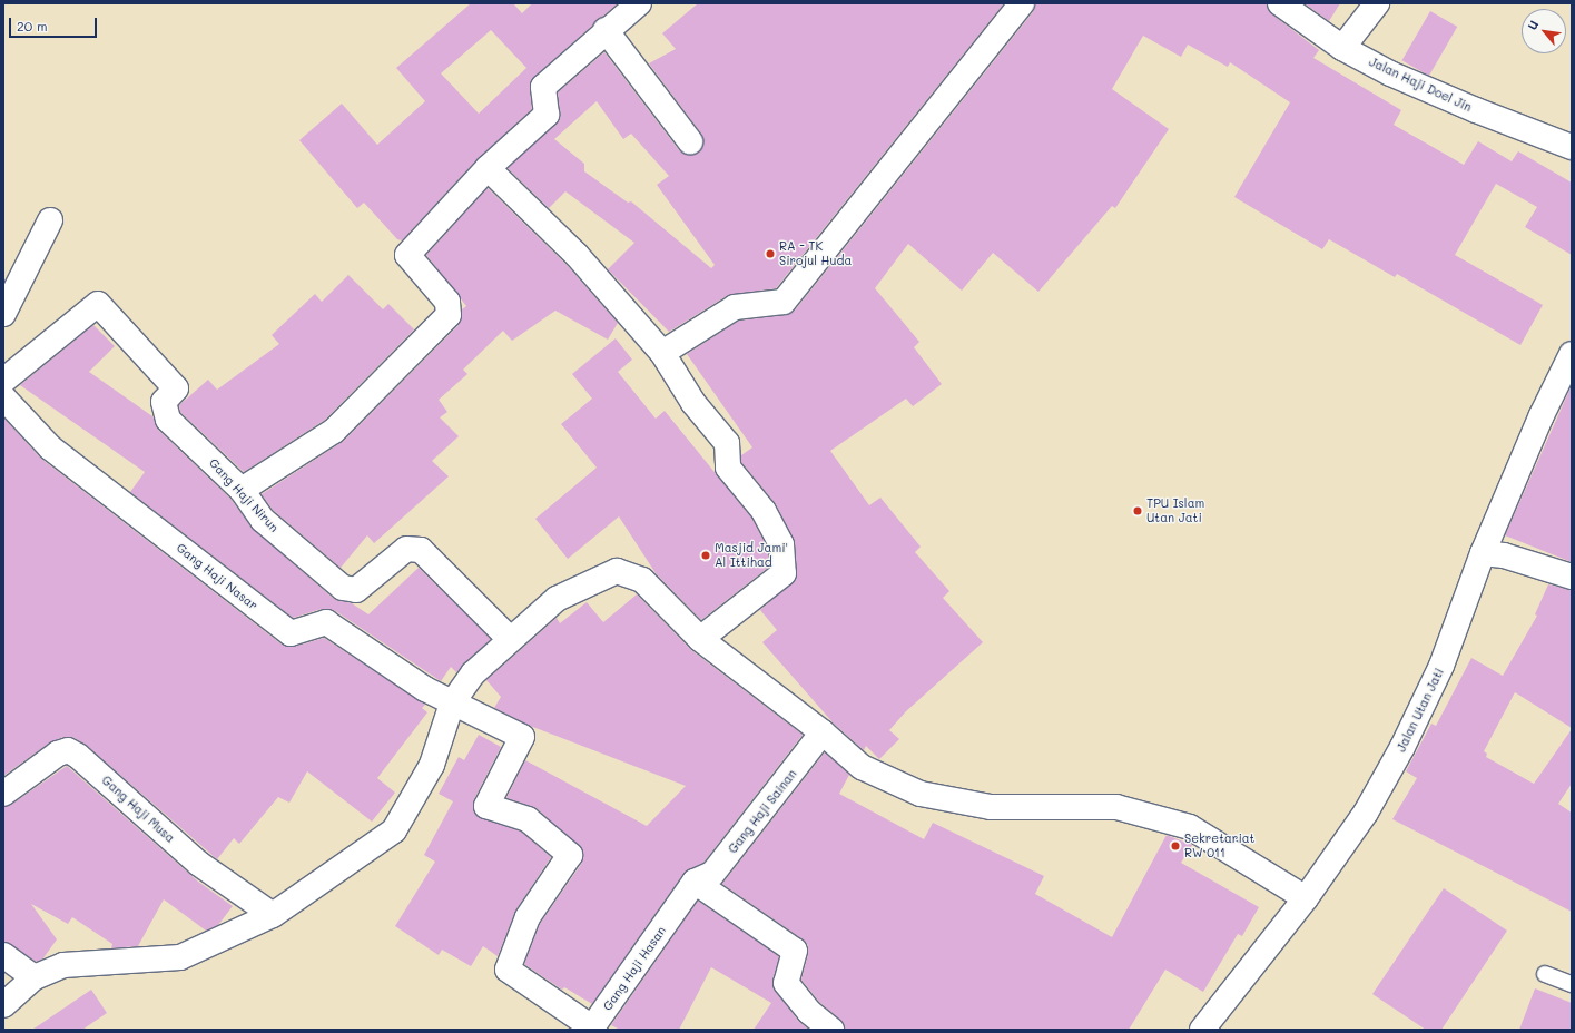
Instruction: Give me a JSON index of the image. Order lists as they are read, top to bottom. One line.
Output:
{"streets":{"street":["Jalan Haji Doel Jin","Gang Haji Nirun","Gang Haji Nasar","Jalan Utan Jati","Gang Haji Musa","Gang Haji Sainan","Gang Haji Hasan"]},"crossings":[["Gang Haji Nasar","Gang Haji Hasan"],["Gang Haji Sainan","Gang Haji Hasan"]],"places":["RA - TK Sirojul Huda","TPU Islam Utan Jati","Masjid Jami' Al Ittihad","Sekretariat RW 011"],"scale_bar":"20 m","north":"top left"}
